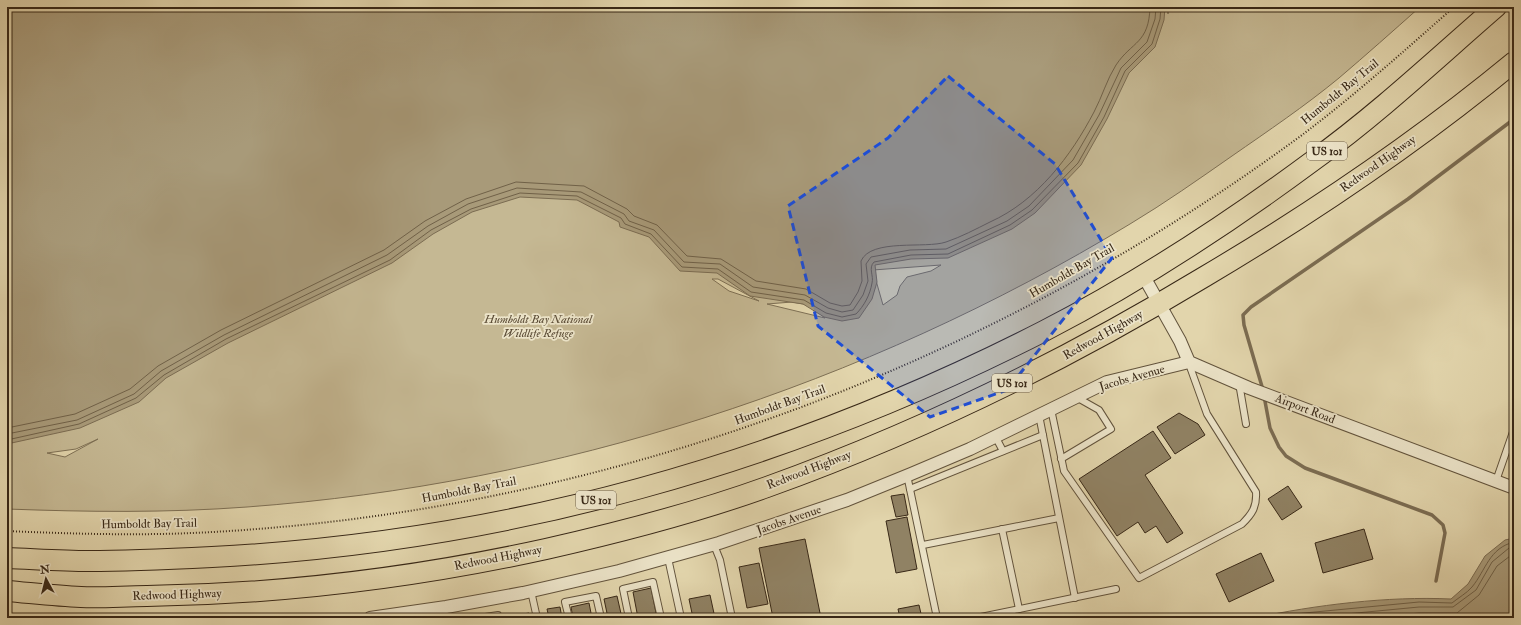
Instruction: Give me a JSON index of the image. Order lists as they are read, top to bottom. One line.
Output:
{"streets":{"highway":["US 101","Redwood Highway"],"street":["Jacobs Avenue","Airport Road"],"path":["Humboldt Bay Trail"]},"crossings":[["Jacobs Avenue","Airport Road"]],"parks":["Humboldt Bay National Wildlife Refuge"],"north":"top"}
